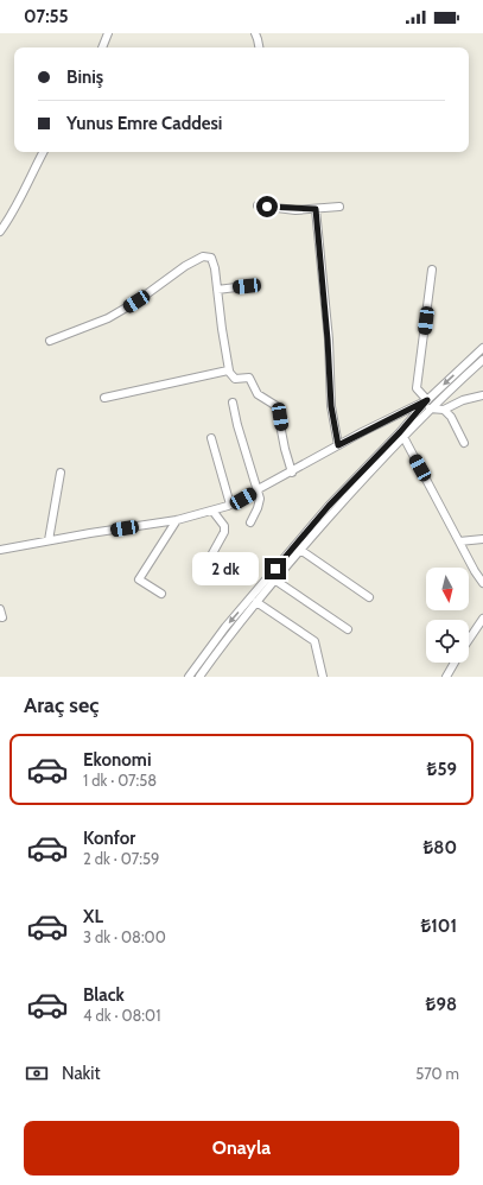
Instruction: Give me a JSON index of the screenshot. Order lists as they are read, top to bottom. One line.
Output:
{"north":"bottom","page":{"status":"07:55","banner":["Biniş","Yunus Emre Caddesi"],"bubble":"2 dk","heading":"Araç seç","list":[{"name":"Ekonomi","note":"1 dk · 07:58","value":"₺59"},{"name":"Konfor","note":"2 dk · 07:59","value":"₺80"},{"name":"XL","note":"3 dk · 08:00","value":"₺101"},{"name":"Black","note":"4 dk · 08:01","value":"₺98"}],"pay":["Nakit","570 m"],"buttons":"Onayla"}}
